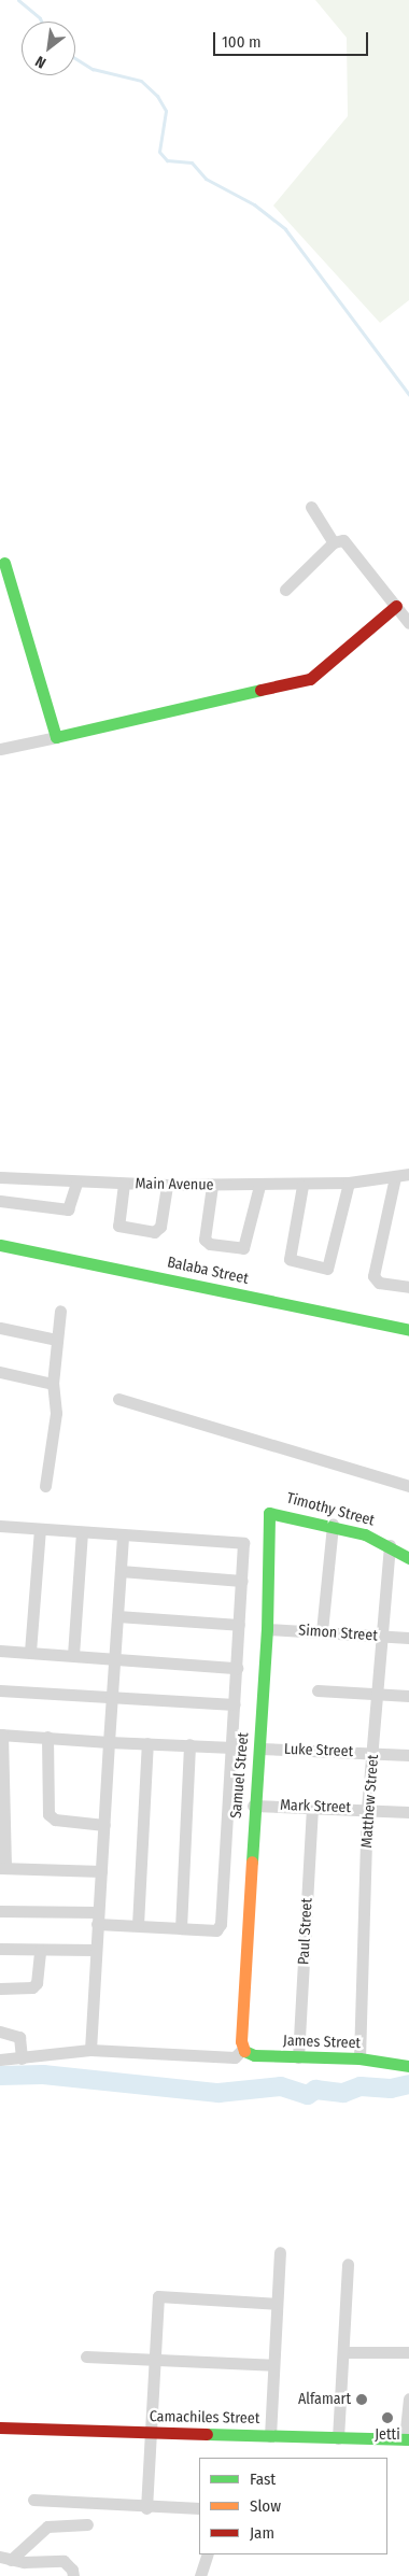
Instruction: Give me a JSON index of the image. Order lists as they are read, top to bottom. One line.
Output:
{"streets":{"street":["Main Avenue","Balaba Street","Timothy Street","Simon Street","Luke Street","Samuel Street","Matthew Street","Mark Street","Paul Street","James Street","Camachiles Street"]},"crossings":[["Timothy Street","Samuel Street"],["Timothy Street","Matthew Street"],["Simon Street","Samuel Street"],["Simon Street","Matthew Street"],["Luke Street","Samuel Street"],["Luke Street","Matthew Street"],["Samuel Street","Mark Street"],["Samuel Street","James Street"],["Matthew Street","Mark Street"],["Matthew Street","James Street"],["Mark Street","Paul Street"],["Paul Street","James Street"]],"places":["Alfamart","Jetti"],"legend":["Fast","Slow","Jam"],"scale_bar":"100 m","north":"bottom left"}
